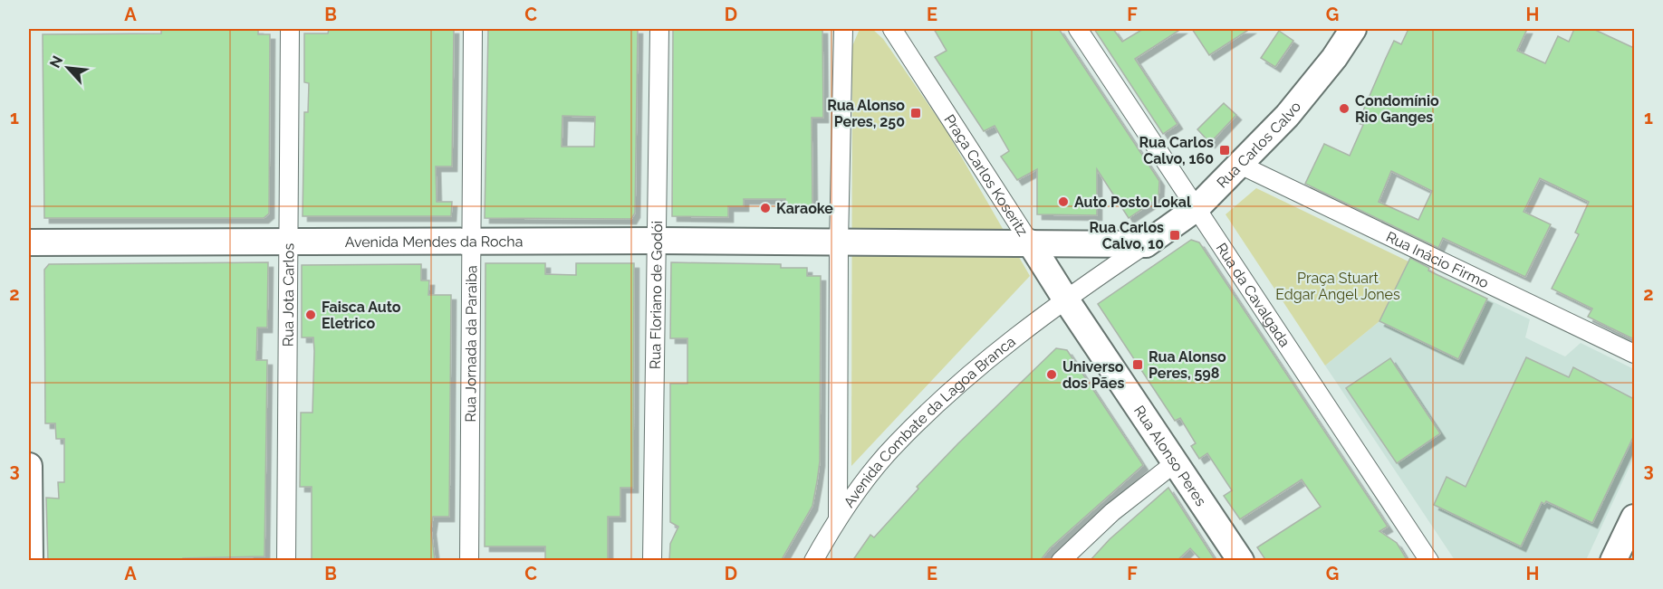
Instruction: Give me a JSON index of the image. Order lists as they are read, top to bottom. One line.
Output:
{"streets":{"street":["Rua Carlos Calvo","Praça Carlos Koseritz","Avenida Mendes da Rocha","Rua Inácio Firmo","Rua Jota Carlos","Rua da Cavalgada","Rua Floriano de Godói","Rua Jornada da Paraiba","Avenida Combate da Lagoa Branca","Rua Alonso Peres"]},"crossings":[["Rua Carlos Calvo","Rua Inácio Firmo"],["Rua Carlos Calvo","Rua da Cavalgada"],["Rua Carlos Calvo","Avenida Combate da Lagoa Branca"],["Rua Carlos Calvo","Rua Alonso Peres"],["Praça Carlos Koseritz","Avenida Mendes da Rocha"],["Praça Carlos Koseritz","Rua Alonso Peres"],["Avenida Mendes da Rocha","Rua Jota Carlos"],["Avenida Mendes da Rocha","Rua Floriano de Godói"],["Avenida Mendes da Rocha","Rua Jornada da Paraiba"],["Avenida Combate da Lagoa Branca","Rua Alonso Peres"]],"parks":["Praça Stuart Edgar Angel Jones"],"places":{"other":["Condomínio Rio Ganges","Auto Posto Lokal","Karaoke","Faisca Auto Eletrico","Universo dos Pães"],"transit":["Rua Alonso Peres, 250","Rua Carlos Calvo, 160","Rua Carlos Calvo, 10","Rua Alonso Peres, 598"]},"north":"top left","grid":{"columns":["A","B","C","D","E","F","G","H"],"rows":["1","2","3"]}}
